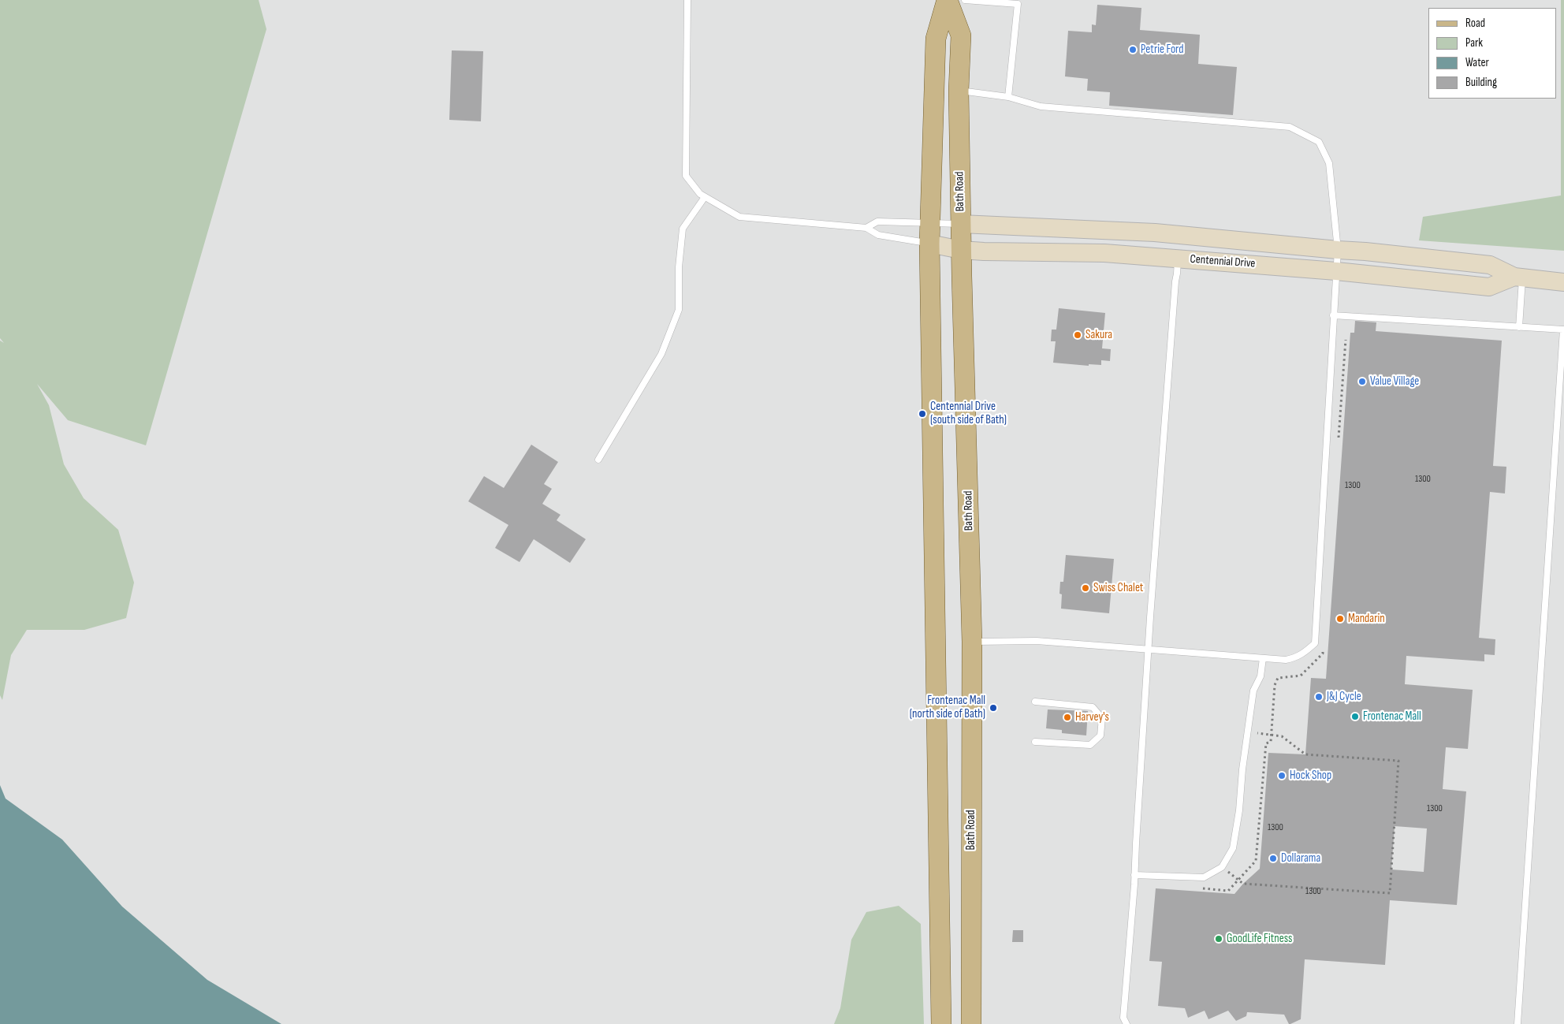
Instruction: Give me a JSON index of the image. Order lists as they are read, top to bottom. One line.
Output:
{"streets":{"main road":["Bath Road","Centennial Drive"]},"crossings":[["Bath Road","Centennial Drive"]],"places":["Petrie Ford","Sakura","Value Village","Centennial Drive (south side of Bath)","Swiss Chalet","Mandarin","J&J Cycle","Frontenac Mall (north side of Bath)","Frontenac Mall","Harvey's","Hock Shop","Dollarama","GoodLife Fitness"],"house_numbers":["1300","1300","1300","1300","1300"],"legend":["Road","Park","Water","Building"]}
